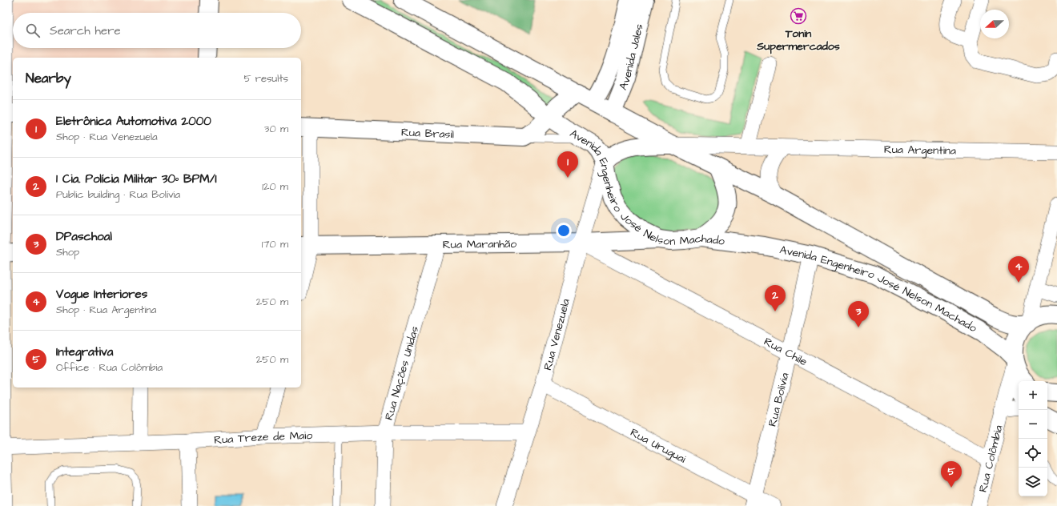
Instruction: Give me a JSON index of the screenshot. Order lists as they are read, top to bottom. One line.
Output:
{"streets":{"main road":["Avenida Jales","Rua Brasil","Avenida Engenheiro José Nelson Machado","Rua Maranhão"],"street":["Rua Argentina","Rua Venezuela","Rua Chile","Rua Nações Unidas","Rua Bolívia","Rua Treze de Maio","Rua Uruguai","Rua Colômbia"]},"crossings":[["Avenida Jales","Avenida Engenheiro José Nelson Machado"],["Rua Argentina","Avenida Engenheiro José Nelson Machado"],["Rua Argentina","Rua Maranhão"],["Rua Argentina","Rua Venezuela"],["Avenida Engenheiro José Nelson Machado","Rua Maranhão"],["Avenida Engenheiro José Nelson Machado","Rua Venezuela"],["Avenida Engenheiro José Nelson Machado","Rua Bolívia"],["Avenida Engenheiro José Nelson Machado","Rua Colômbia"],["Rua Maranhão","Rua Venezuela"],["Rua Maranhão","Rua Chile"],["Rua Maranhão","Rua Nações Unidas"],["Rua Venezuela","Rua Chile"],["Rua Venezuela","Rua Treze de Maio"],["Rua Venezuela","Rua Uruguai"],["Rua Chile","Rua Bolívia"],["Rua Chile","Rua Colômbia"],["Rua Nações Unidas","Rua Treze de Maio"],["Rua Bolívia","Rua Uruguai"]],"places":{"supermarket":["Tonin Supermercados"]},"north":"left","page":{"search":"Search here","heading":["Nearby","5 results"],"list":[{"mark":"1","name":"Eletrônica Automotiva 2000","note":"Shop · Rua Venezuela","value":"30 m"},{"mark":"2","name":"1 Cia. Polícia Militar 30º BPM/I","note":"Public building · Rua Bolívia","value":"120 m"},{"mark":"3","name":"DPaschoal","note":"Shop","value":"170 m"},{"mark":"4","name":"Vogue Interiores","note":"Shop · Rua Argentina","value":"250 m"},{"mark":"5","name":"Integrativa","note":"Office · Rua Colômbia","value":"250 m"}],"pins":["1","4","2","3","5"],"map_buttons":["+","−"]}}
